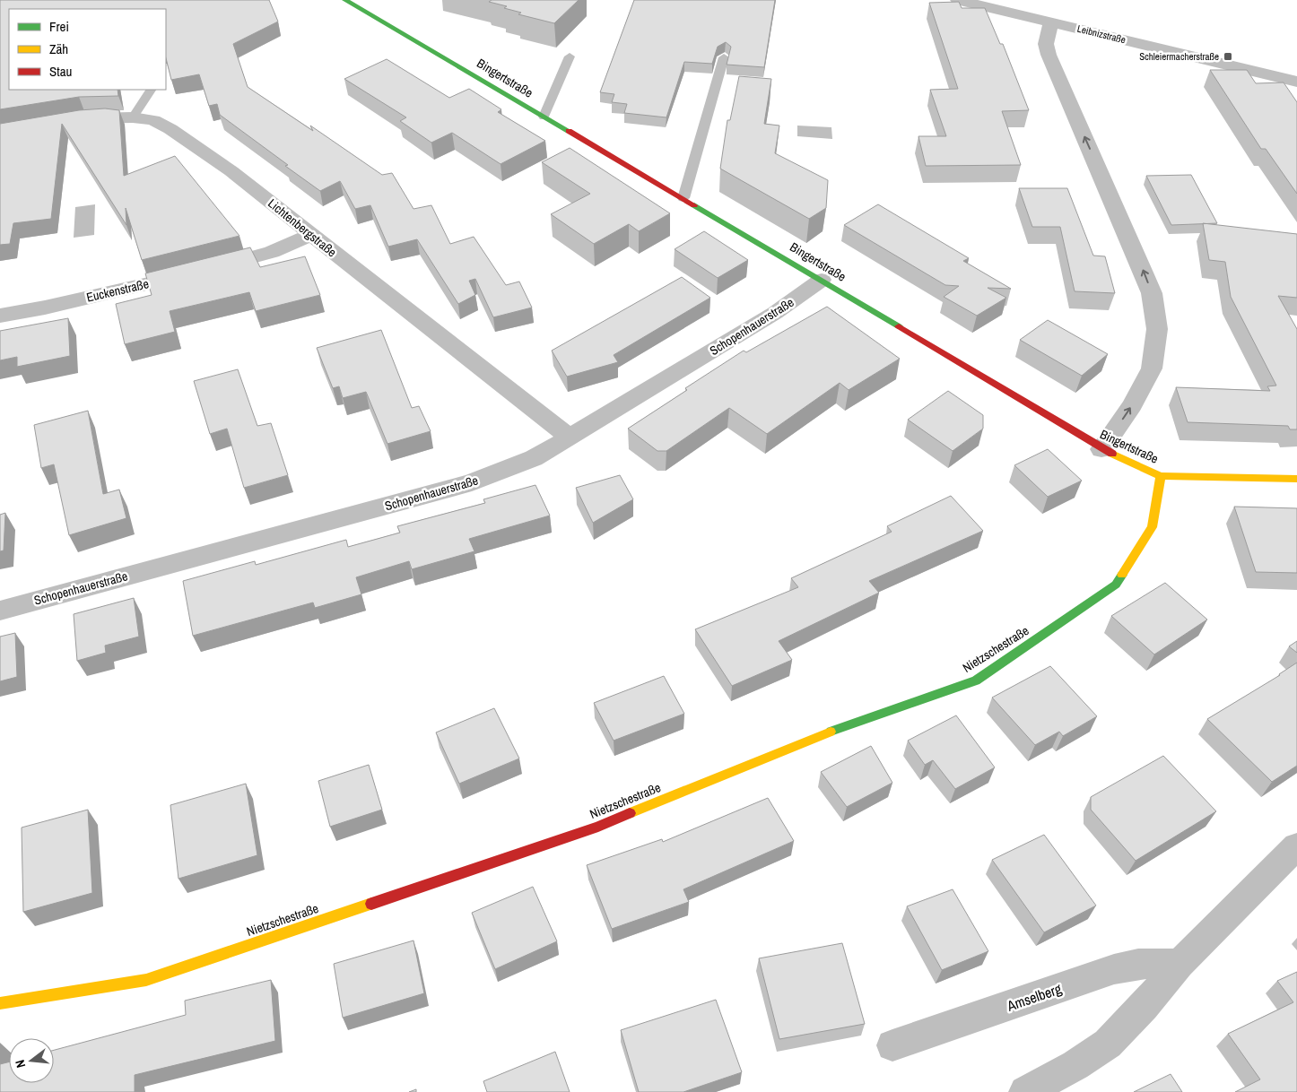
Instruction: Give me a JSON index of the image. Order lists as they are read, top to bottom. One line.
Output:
{"streets":{"street":["Leibnizstraße","Bingertstraße","Lichtenbergstraße","Euckenstraße","Schopenhauerstraße","Nietzschestraße","Amselberg"]},"crossings":[["Bingertstraße","Schopenhauerstraße"],["Bingertstraße","Nietzschestraße"],["Lichtenbergstraße","Euckenstraße"],["Lichtenbergstraße","Schopenhauerstraße"]],"places":{"transit":["Schleiermacherstraße"]},"legend":["Frei","Zäh","Stau"],"north":"left"}
